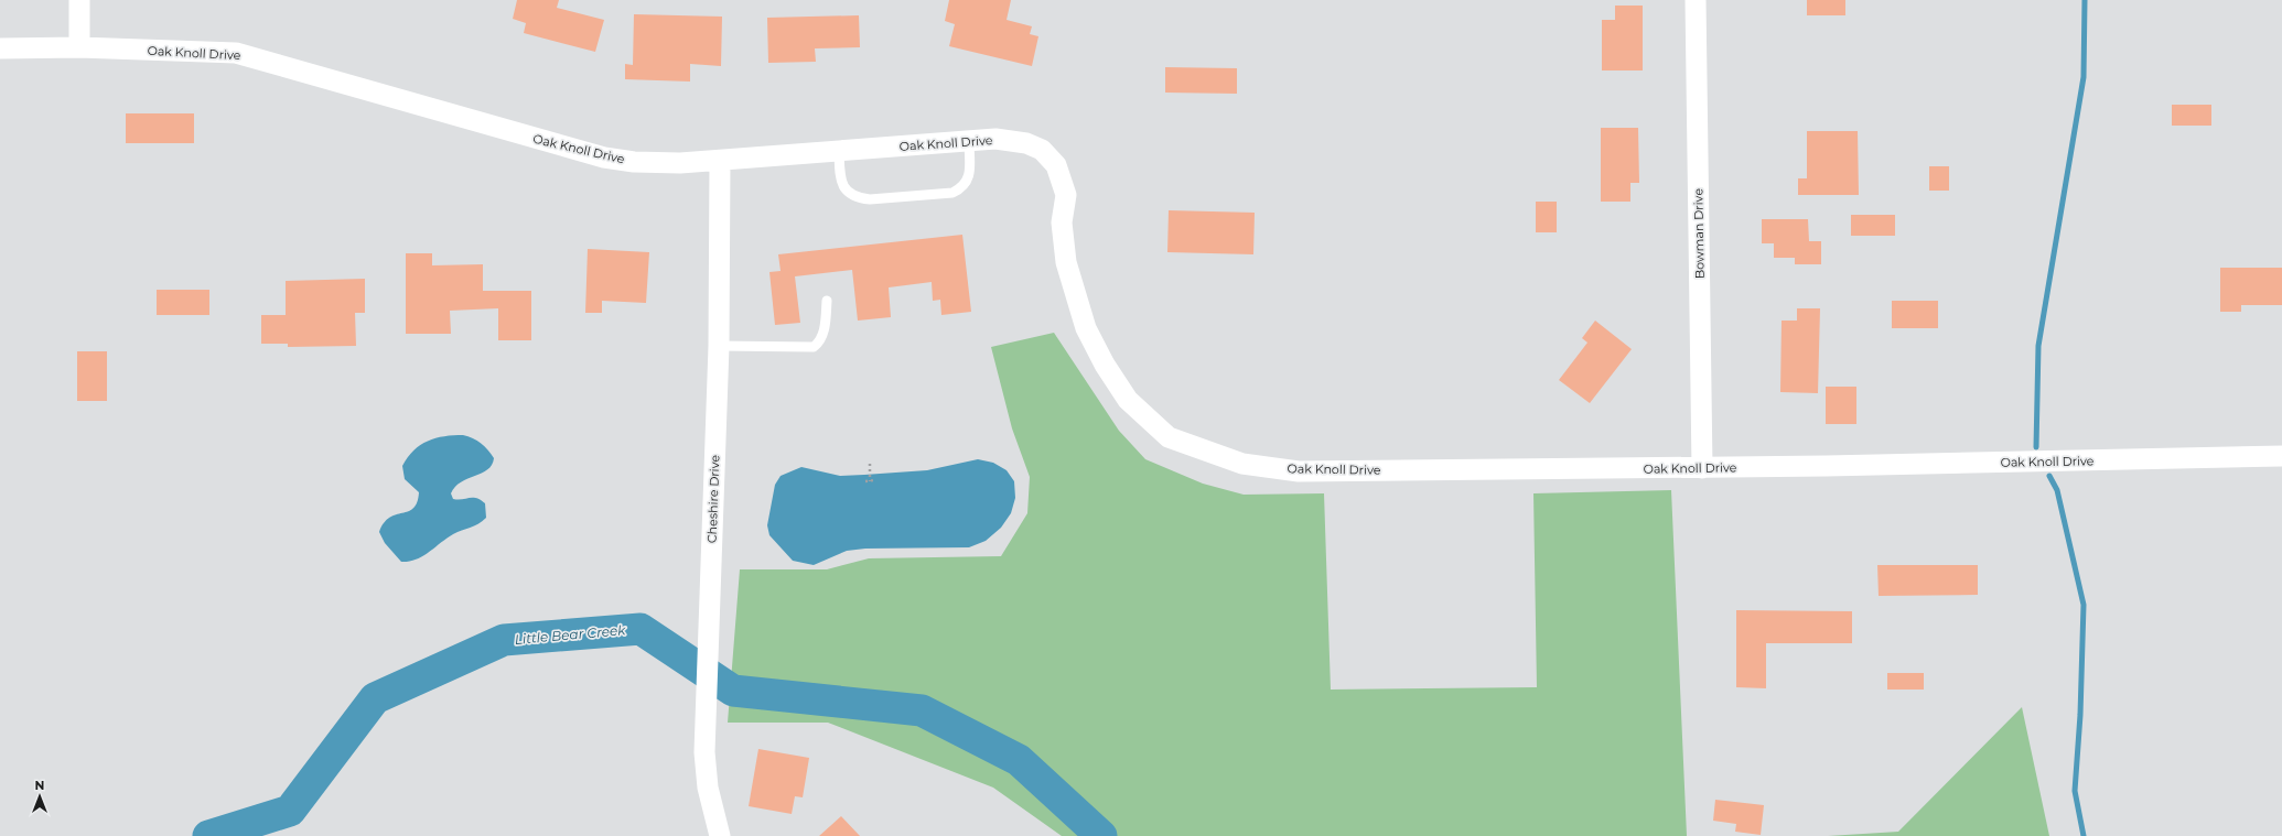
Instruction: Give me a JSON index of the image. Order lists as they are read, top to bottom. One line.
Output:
{"streets":{"street":["Oak Knoll Drive","Bowman Drive","Cheshire Drive"]},"crossings":[["Oak Knoll Drive","Bowman Drive"],["Oak Knoll Drive","Cheshire Drive"]],"water":["Little Bear Creek"],"north":"top"}
